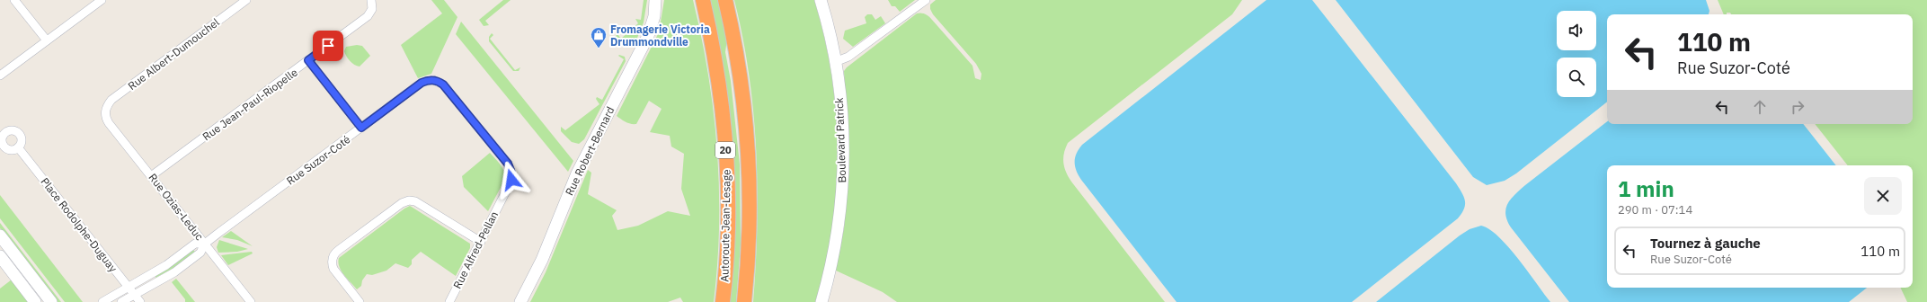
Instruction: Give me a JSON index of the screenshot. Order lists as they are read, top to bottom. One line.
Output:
{"streets":{"highway":["20","Autoroute Jean-Lesage"],"street":["Rue Albert-Dumouchel","Rue Jean-Paul-Riopelle","Boulevard Patrick","Rue Robert-Bernard","Rue Suzor-Coté","Rue Ozias-Leduc","Place Rodolphe-Duguay","Rue Alfred-Pellan"]},"crossings":[["Rue Albert-Dumouchel","Rue Ozias-Leduc"],["Rue Jean-Paul-Riopelle","Rue Ozias-Leduc"],["Rue Suzor-Coté","Rue Ozias-Leduc"],["Rue Suzor-Coté","Place Rodolphe-Duguay"],["Rue Suzor-Coté","Rue Alfred-Pellan"]],"places":{"shop":["Fromagerie Victoria Drummondville"]},"page":{"turn":["110 m","Rue Suzor-Coté"],"heading":["1 min","290 m · 07:14"],"list":[{"name":"Tournez à gauche","note":"Rue Suzor-Coté","value":"110 m"}]}}
